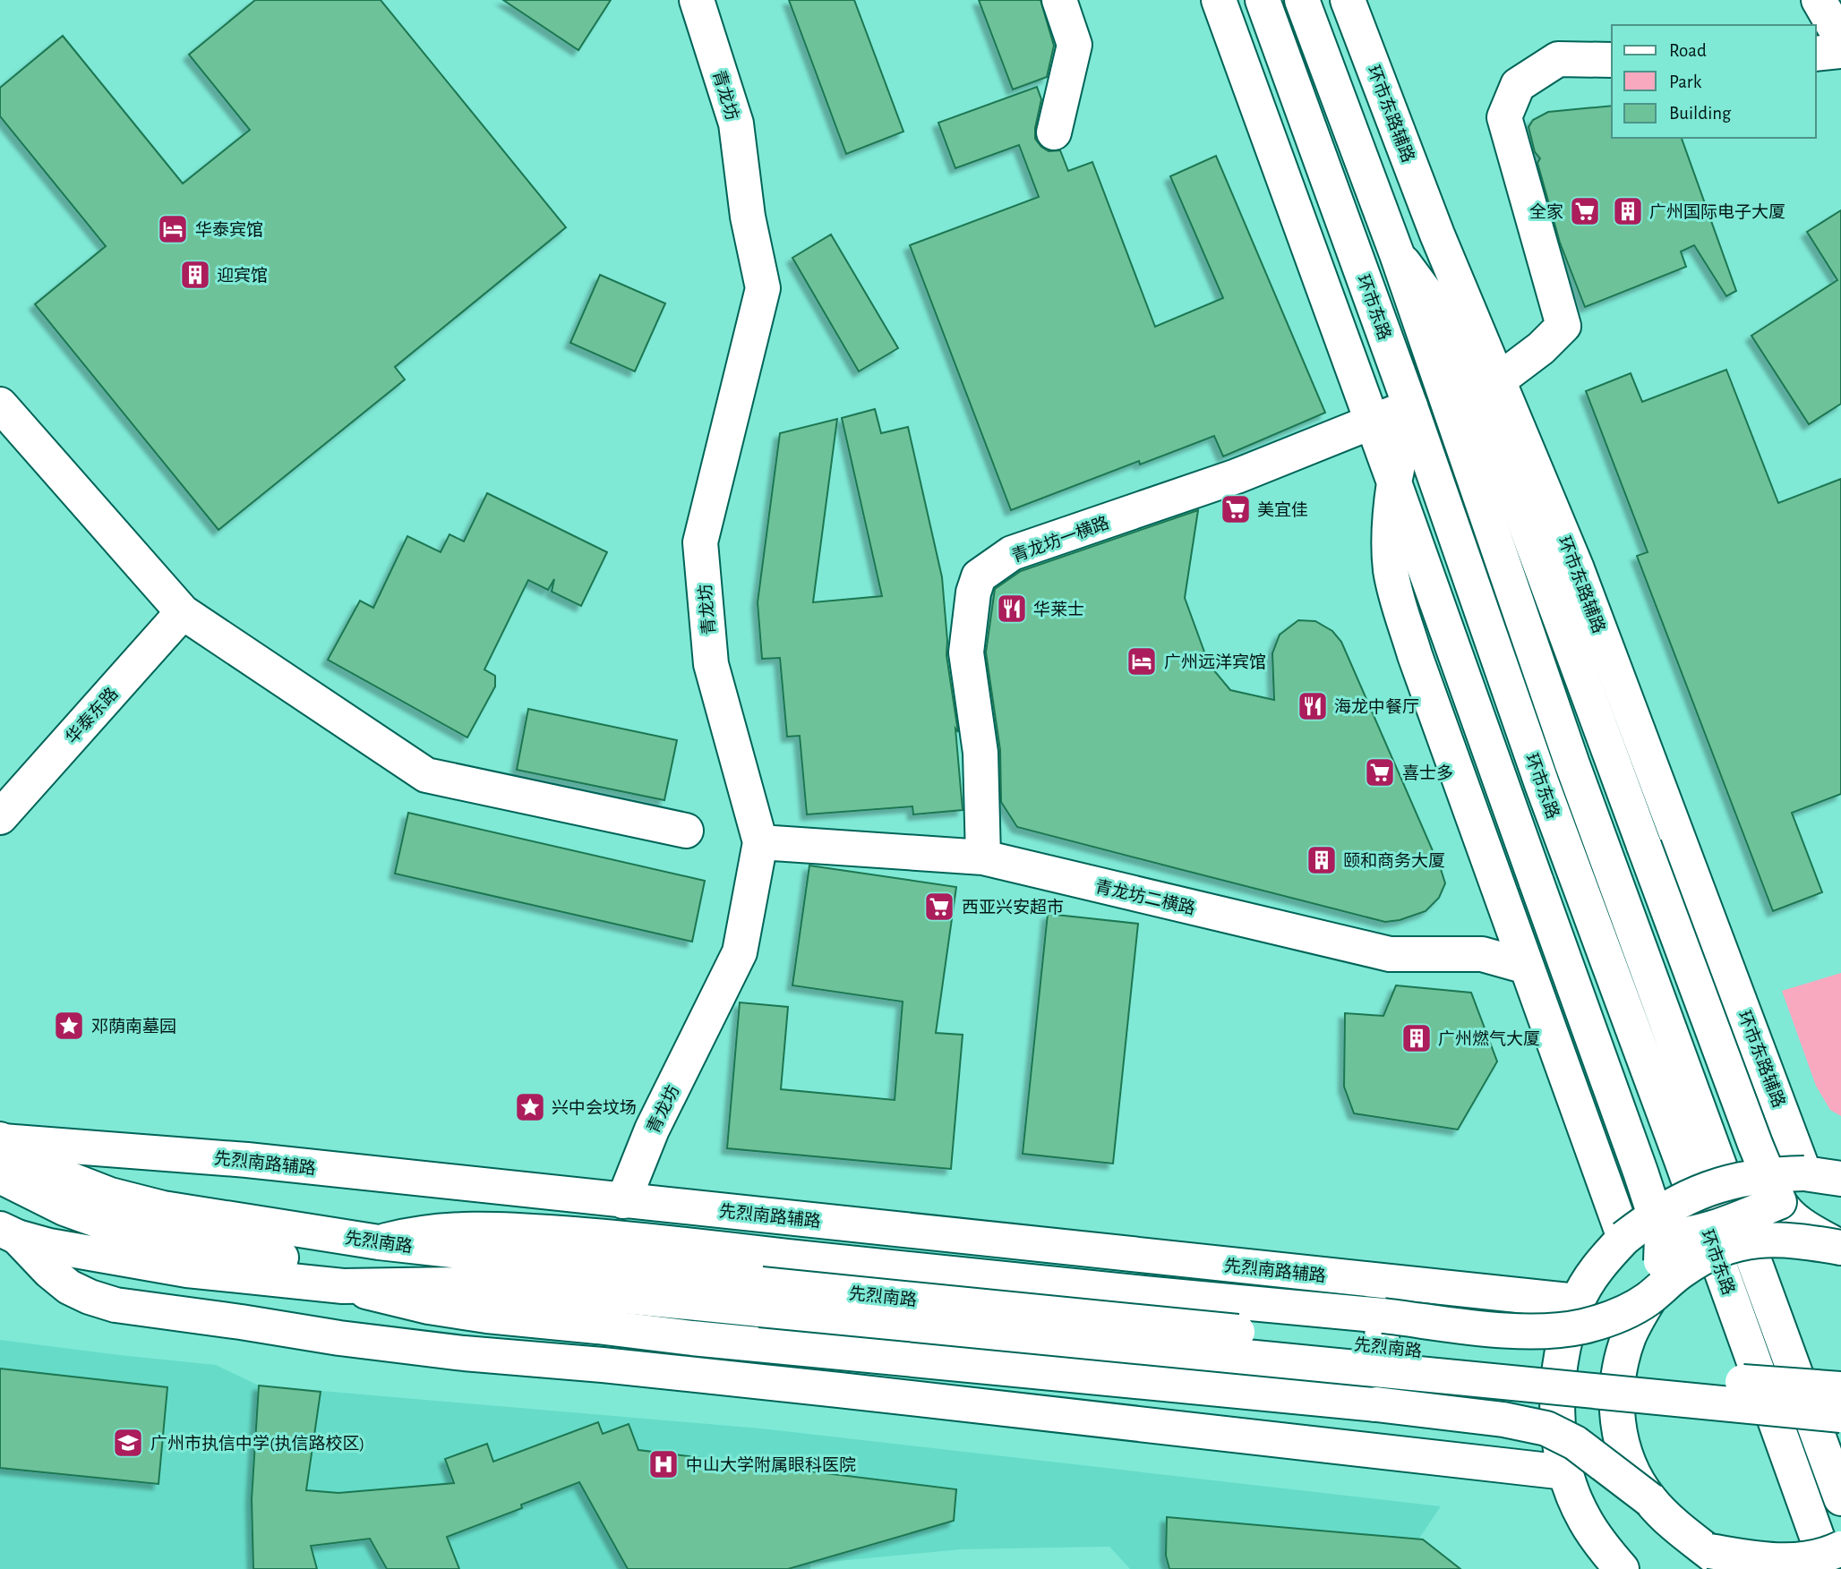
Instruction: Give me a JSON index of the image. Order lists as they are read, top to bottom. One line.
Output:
{"streets":{"main road":["青龙坊","环市东路辅路","环市东路","青龙坊一横路","华泰东路","青龙坊二横路","先烈南路辅路","先烈南路"]},"crossings":[["青龙坊","青龙坊二横路"],["青龙坊","先烈南路辅路"],["环市东路","青龙坊一横路"],["环市东路","先烈南路"],["青龙坊一横路","青龙坊二横路"],["先烈南路辅路","先烈南路"]],"places":{"supermarket":["全家","美宜佳","喜士多","西亚兴安超市"],"building":["广州国际电子大厦","迎宾馆","颐和商务大厦","广州燃气大厦"],"hotel":["华泰宾馆","广州远洋宾馆"],"restaurant":["华莱士","海龙中餐厅"],"place":["邓荫南墓园","兴中会坟场"],"school or university":["广州市执信中学(执信路校区)"],"hospital":["中山大学附属眼科医院"]},"legend":["Road","Park","Building"]}
